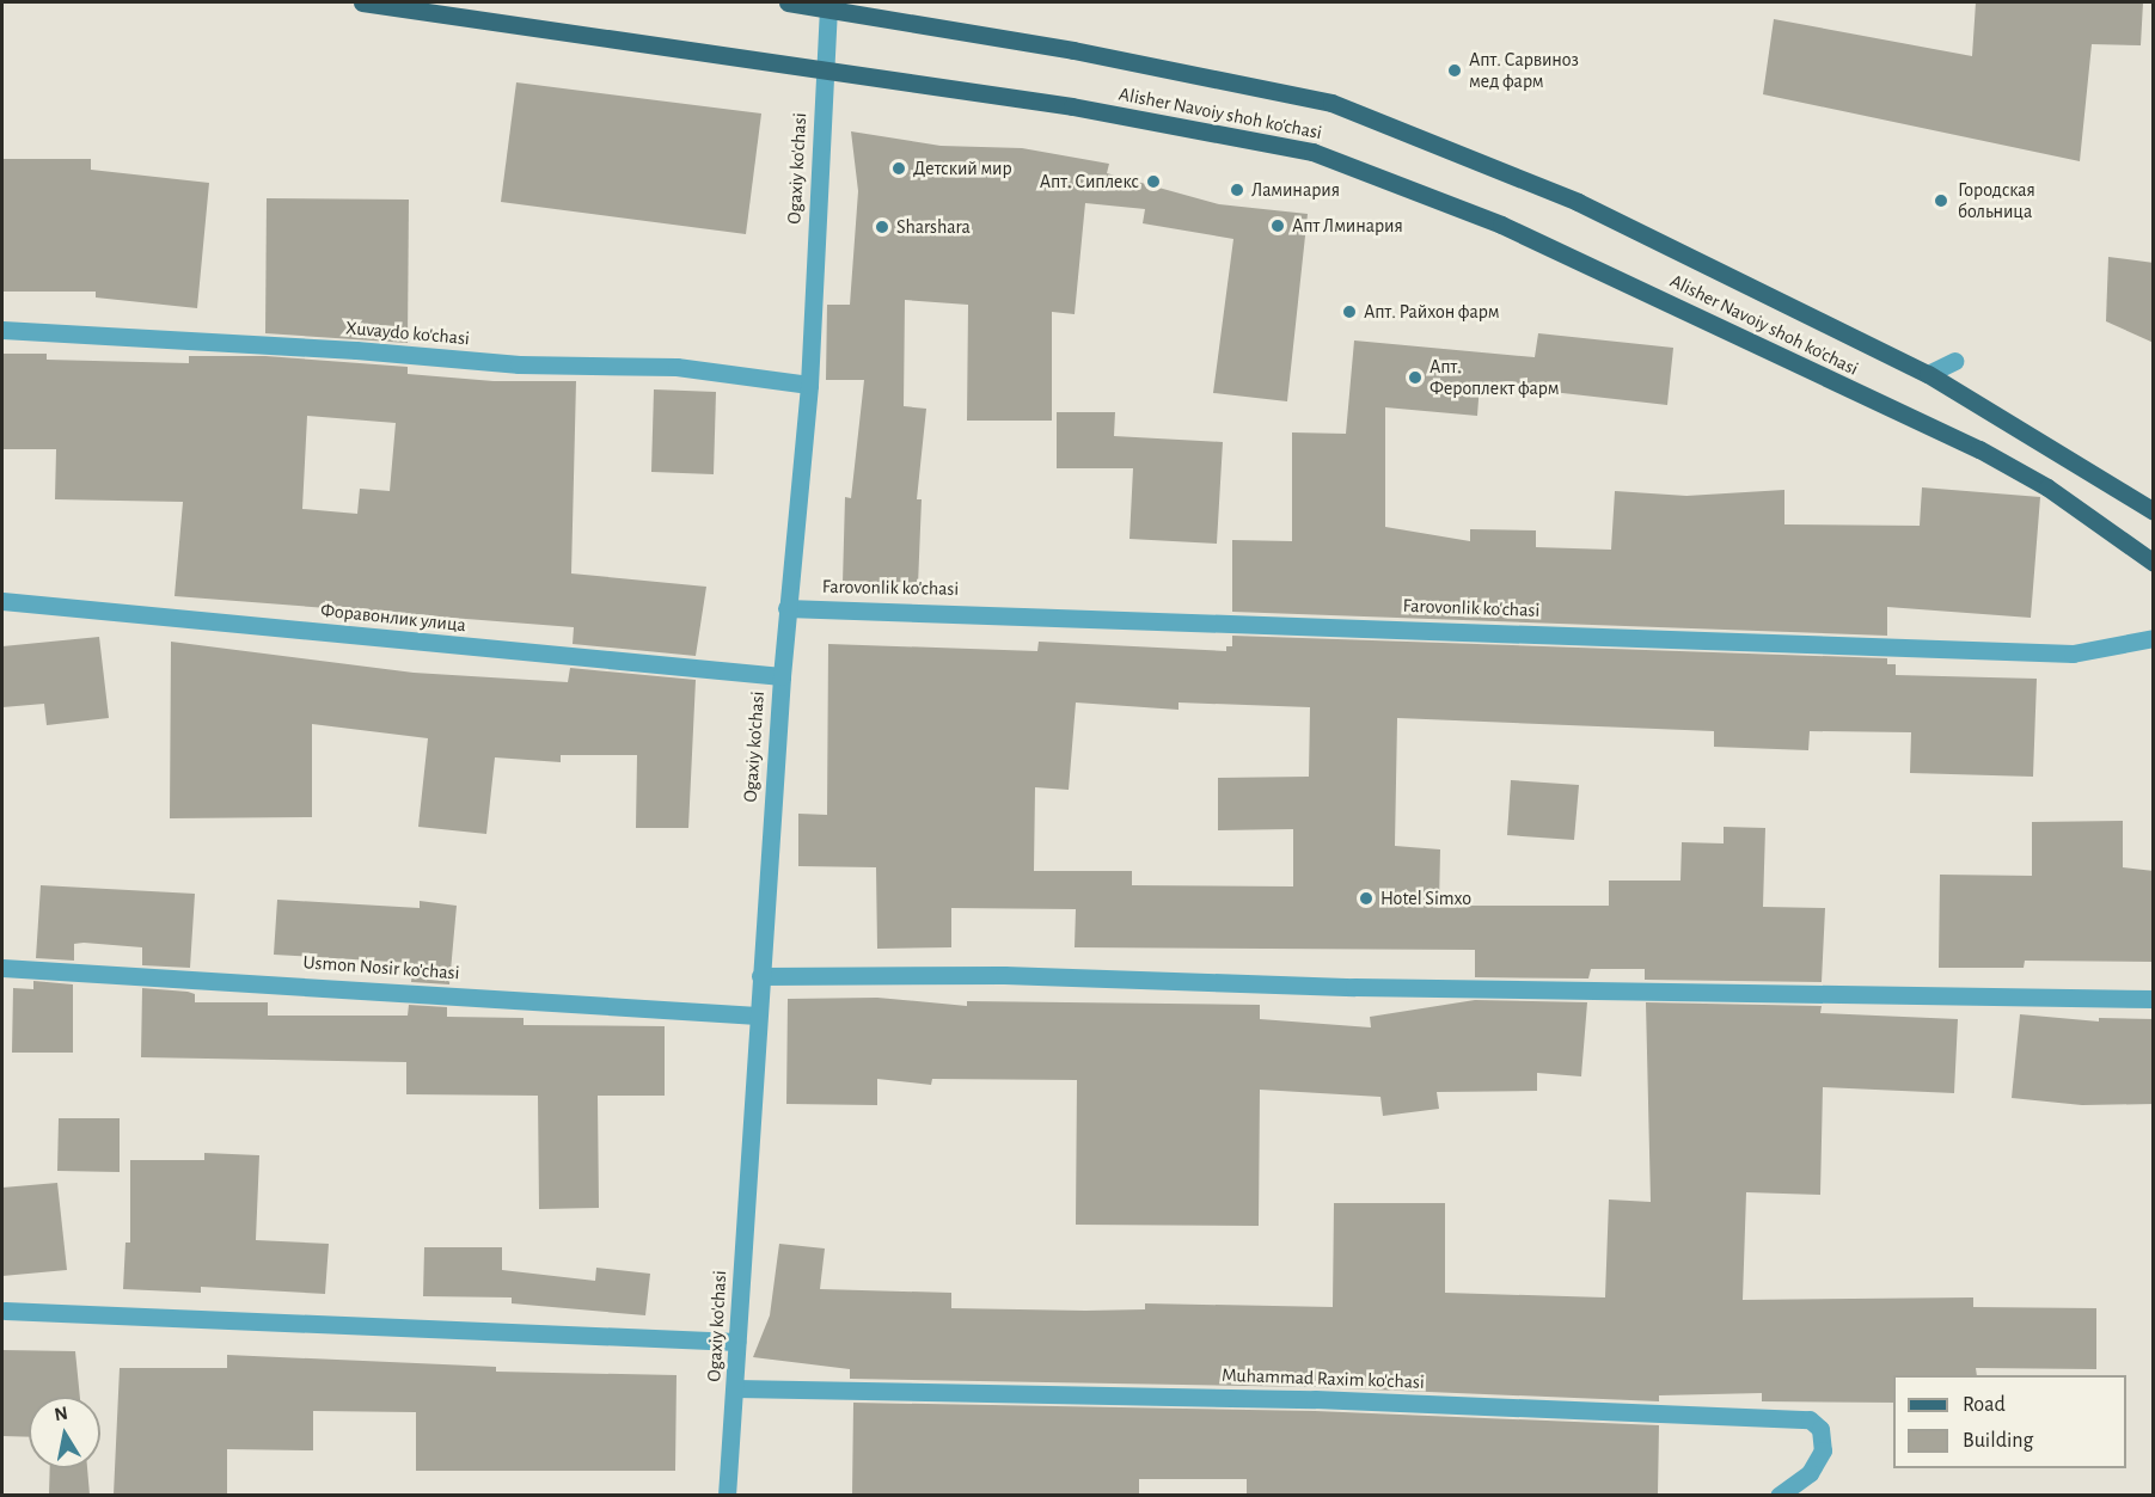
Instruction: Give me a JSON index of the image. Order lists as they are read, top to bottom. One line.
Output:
{"streets":{"main road":["Alisher Navoiy shoh ko'chasi"],"street":["Ogaxiy ko'chasi","Xuvaydo ko'chasi","Farovonlik ko'chasi","Форавонлик улица","Usmon Nosir ko'chasi","Muhammad Raxim ko'chasi"]},"crossings":[["Alisher Navoiy shoh ko'chasi","Ogaxiy ko'chasi"],["Ogaxiy ko'chasi","Xuvaydo ko'chasi"],["Ogaxiy ko'chasi","Farovonlik ko'chasi"],["Ogaxiy ko'chasi","Форавонлик улица"],["Ogaxiy ko'chasi","Usmon Nosir ko'chasi"],["Ogaxiy ko'chasi","Muhammad Raxim ko'chasi"]],"places":["Апт. Сарвиноз мед фарм","Детский мир","Апт. Сиплекс","Ламинария","Городская больница","Апт Лминария","Sharshara","Апт. Райхон фарм","Апт. Фероплект фарм","Hotel Simxo"],"legend":["Road","Building"],"north":"top"}
